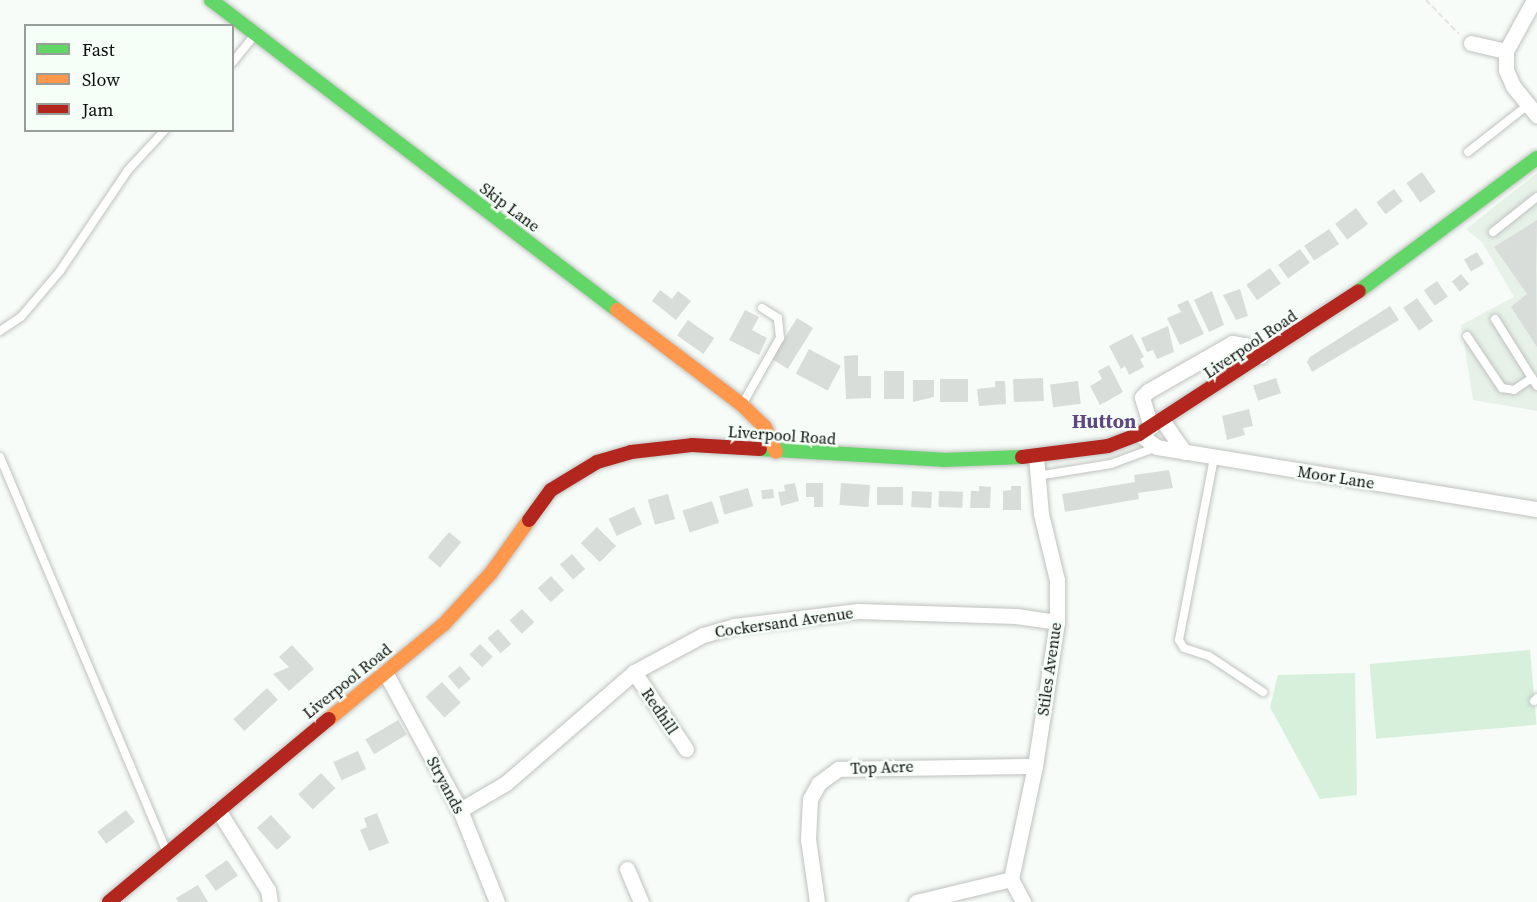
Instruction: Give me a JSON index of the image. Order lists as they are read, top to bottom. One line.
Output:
{"streets":{"street":["Skip Lane","Liverpool Road","Moor Lane","Cockersand Avenue","Stiles Avenue","Redhill","Top Acre","Stryands"]},"crossings":[["Skip Lane","Liverpool Road"],["Liverpool Road","Moor Lane"],["Liverpool Road","Stiles Avenue"],["Liverpool Road","Stryands"],["Cockersand Avenue","Stiles Avenue"],["Cockersand Avenue","Redhill"],["Cockersand Avenue","Stryands"],["Stiles Avenue","Top Acre"]],"districts":["Hutton"],"legend":["Fast","Slow","Jam"]}
